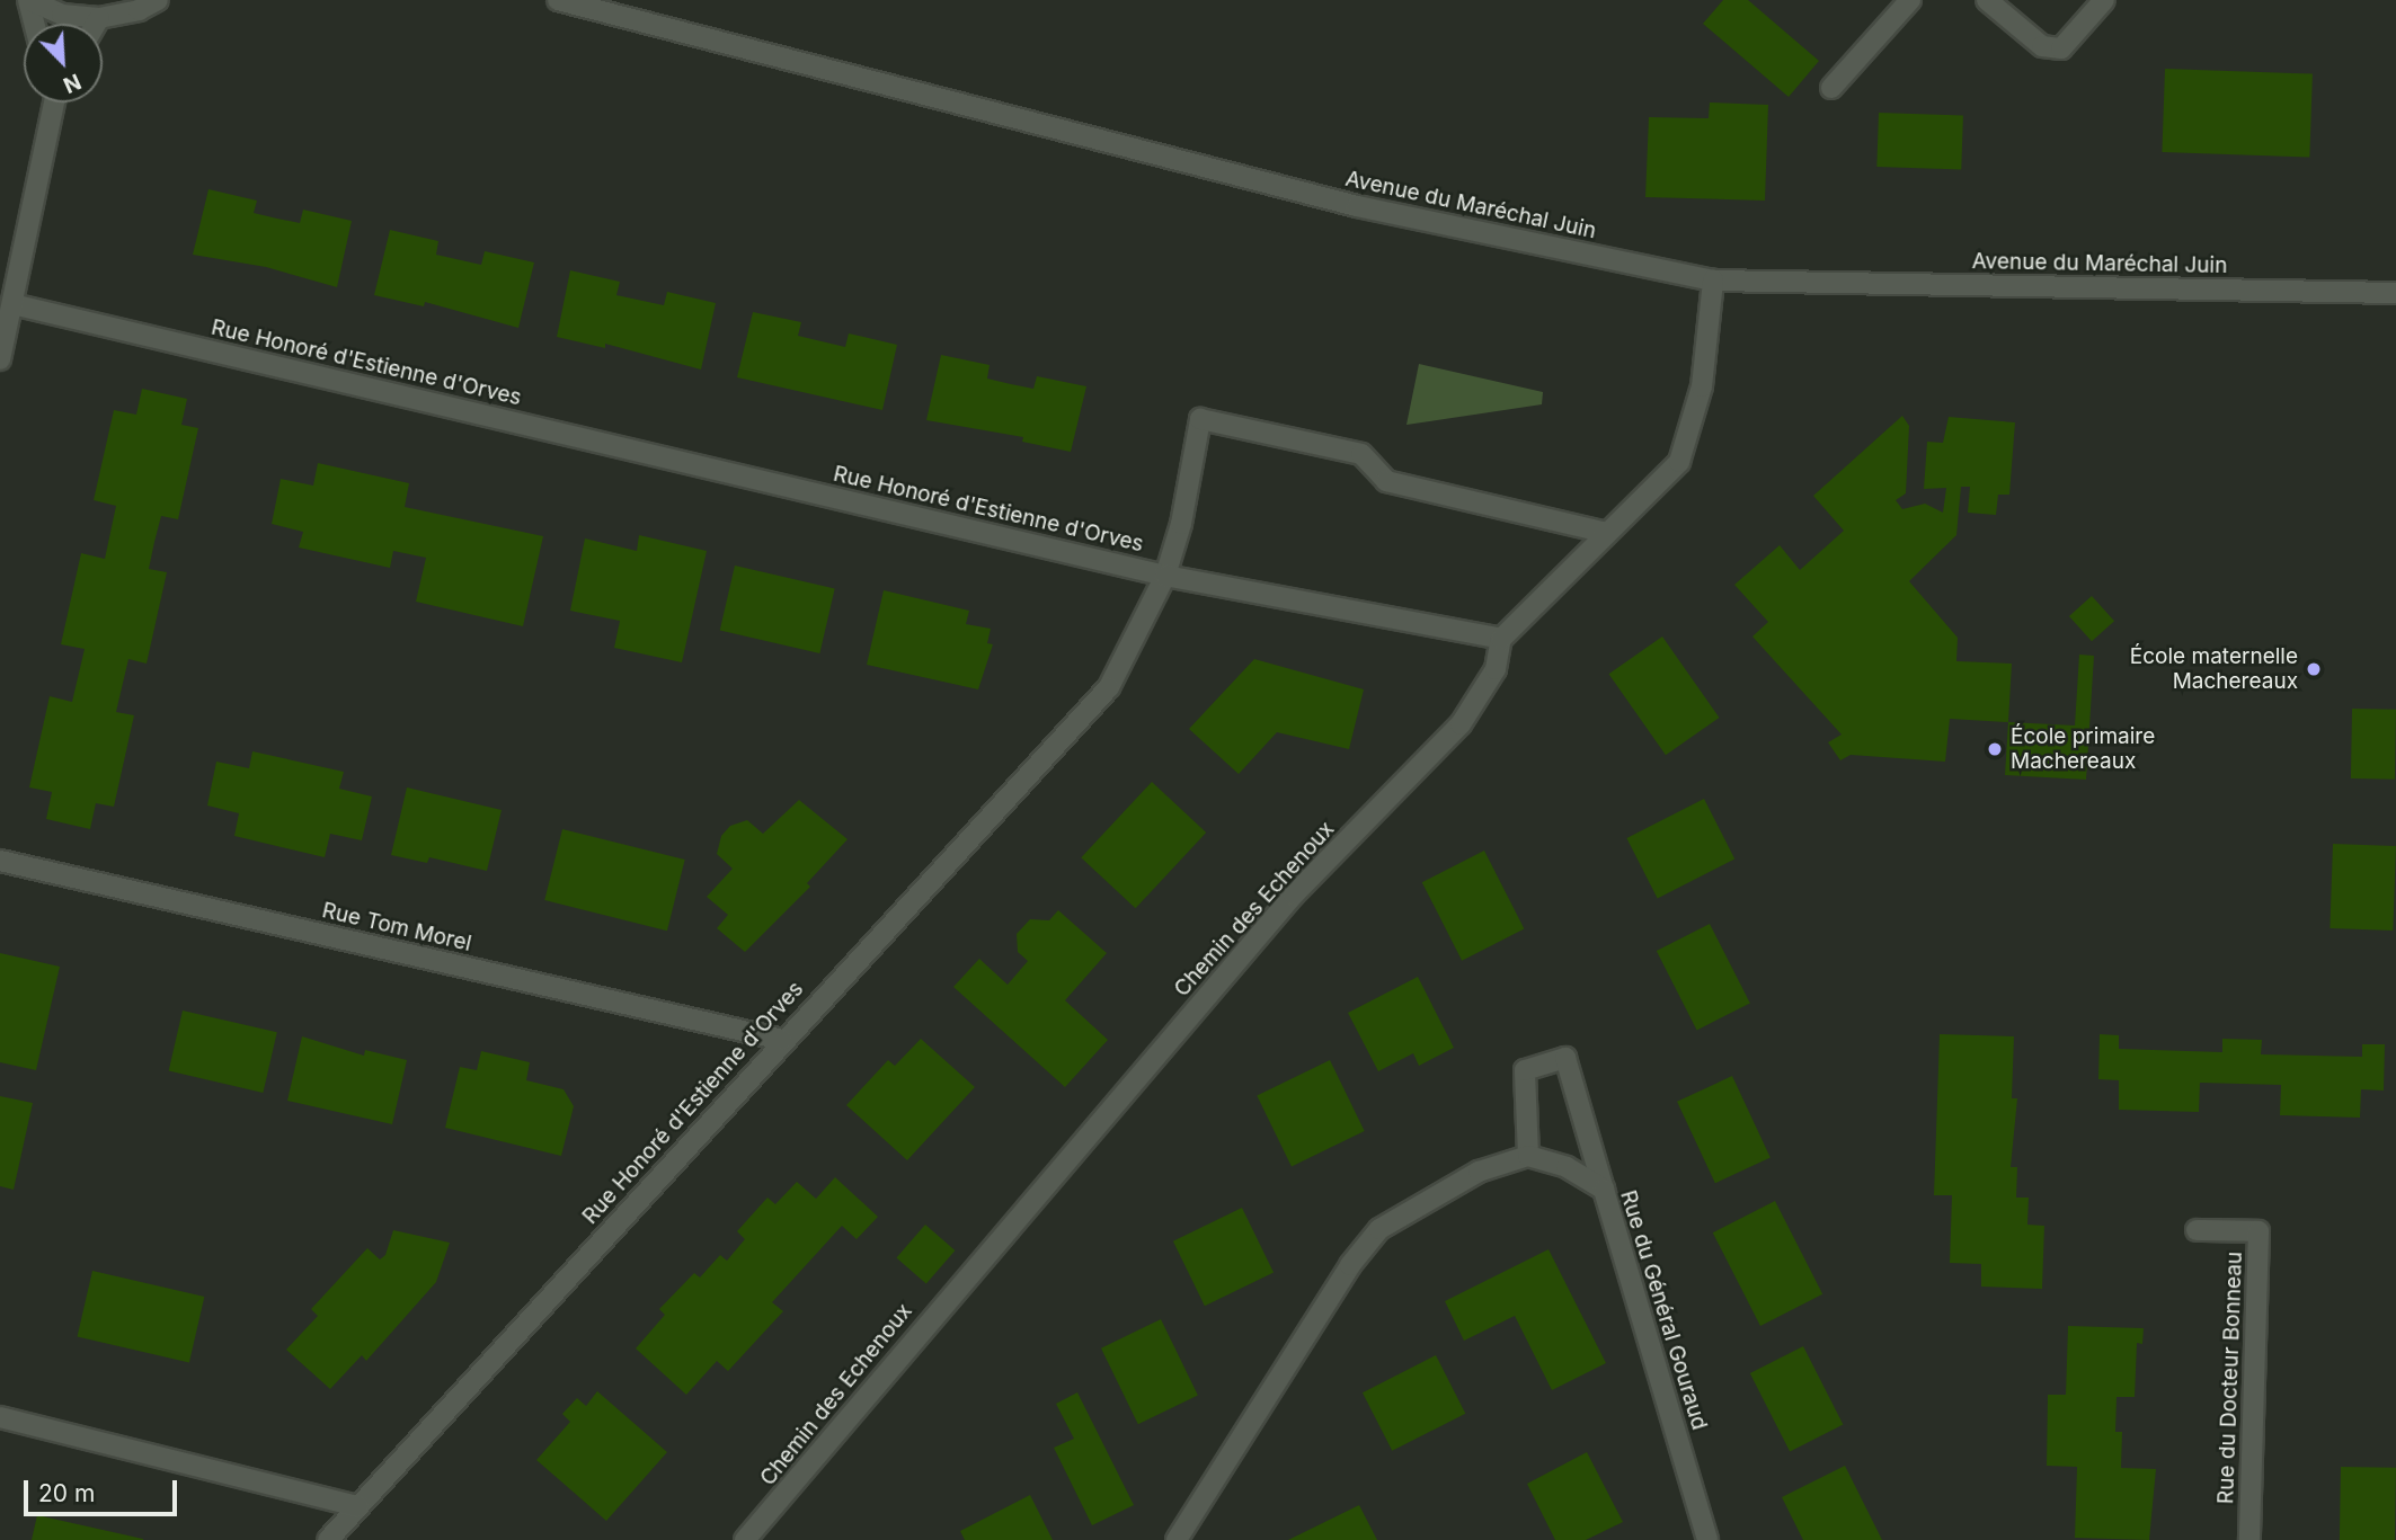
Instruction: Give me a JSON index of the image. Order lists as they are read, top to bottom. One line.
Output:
{"streets":{"street":["Avenue du Maréchal Juin","Rue Honoré d'Estienne d'Orves","Chemin des Echenoux","Rue Tom Morel","Rue du Général Gouraud","Rue du Docteur Bonneau"]},"crossings":[["Avenue du Maréchal Juin","Chemin des Echenoux"],["Rue Honoré d'Estienne d'Orves","Rue Tom Morel"]],"places":["École maternelle Machereaux","École primaire Machereaux"],"scale_bar":"20 m","north":"bottom right"}
